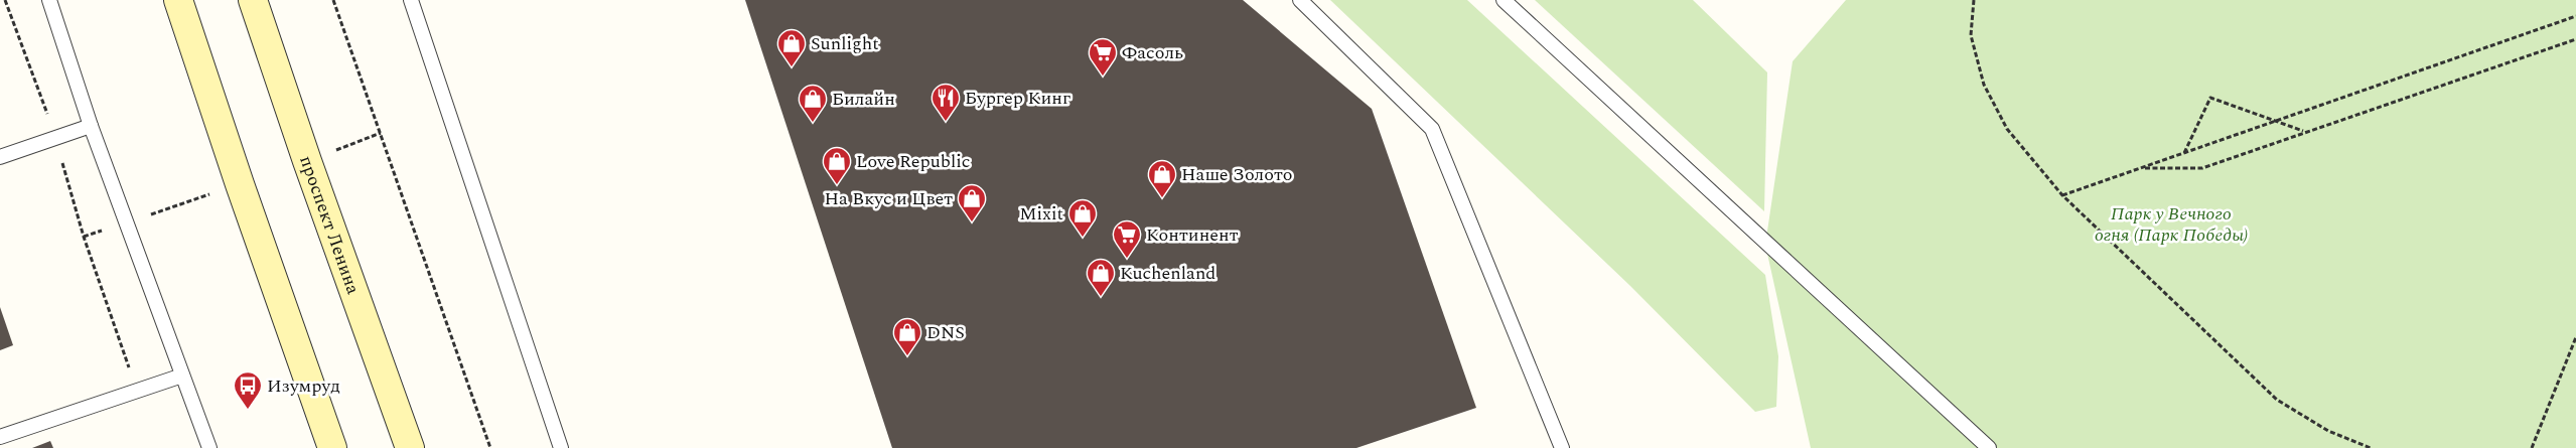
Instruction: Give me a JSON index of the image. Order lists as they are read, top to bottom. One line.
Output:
{"streets":{"main road":["проспект Ленина"]},"parks":["Парк у Вечного огня (Парк Победы)"],"places":{"shop":["Sunlight","Билайн","Love Republic","Наше Золото","На Вкус и Цвет","Mixit","Kuchenland","DNS"],"supermarket":["Фасоль","Континент"],"restaurant":["Бургер Кинг"],"bus stop":["Изумруд"]}}
